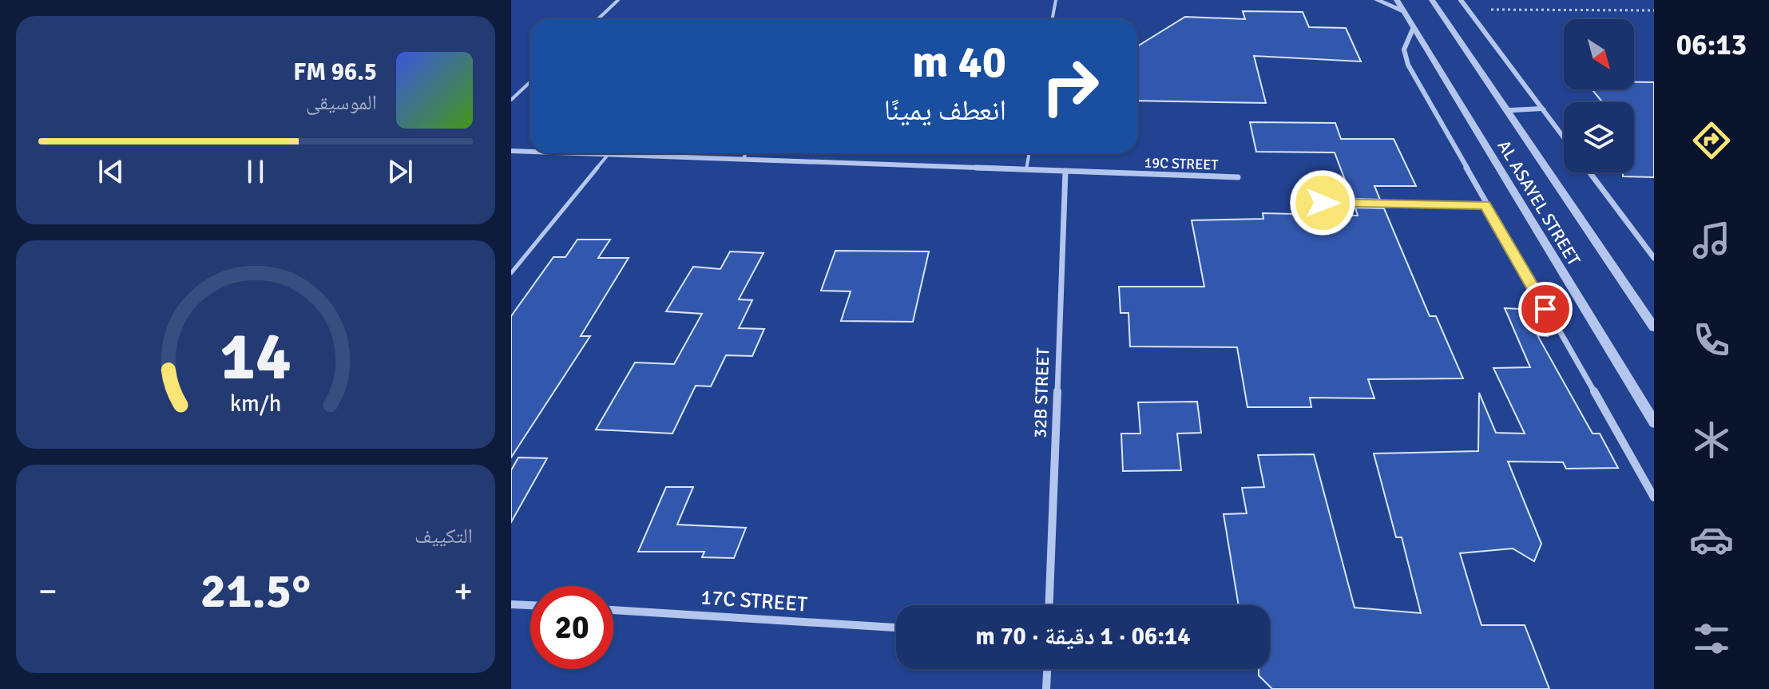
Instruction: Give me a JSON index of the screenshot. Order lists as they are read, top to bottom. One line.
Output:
{"streets":{"street":["19C STREET","AL ASAYEL STREET","32B STREET","17C STREET"]},"crossings":[["19C STREET","32B STREET"]],"north":"bottom right","page":{"tabs":"06:13","turn":["40 m","انعطف يمينًا"],"song":["96.5 FM","الموسيقى"],"tile":"التكييف","heat":["−","21.5°","+"],"limit":"20","trip":"06:14 · 1 دقيقة · 70 m","gauge":["14","km/h"]}}
